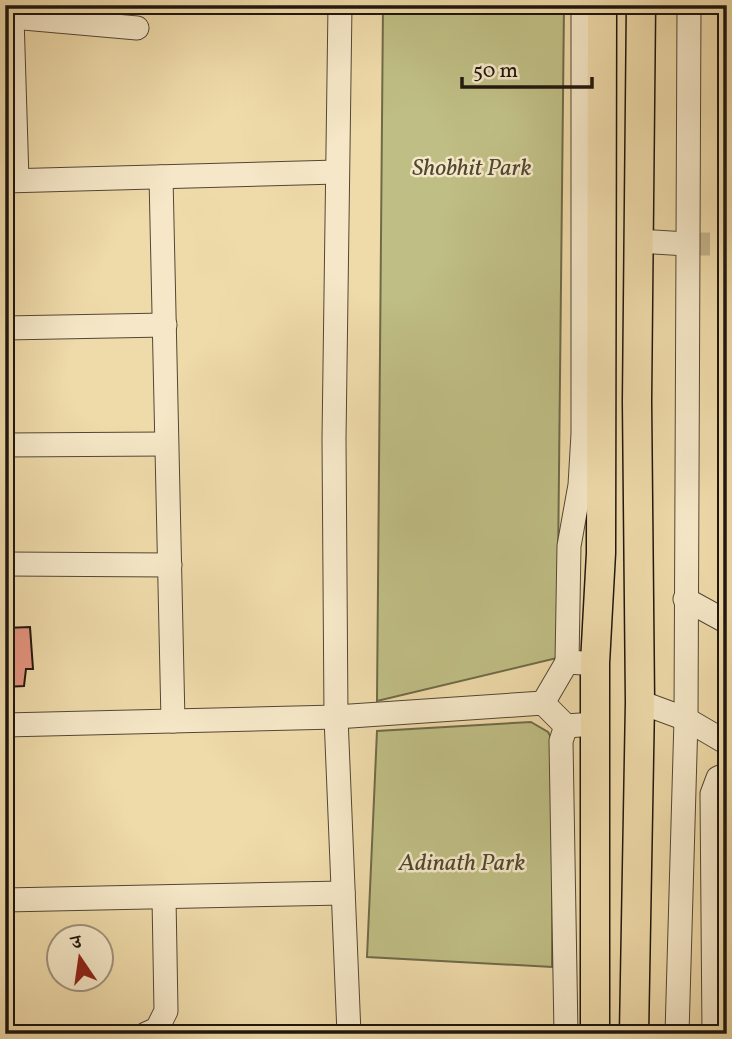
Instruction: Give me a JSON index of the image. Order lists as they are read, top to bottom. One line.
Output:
{"parks":["Shobhit Park","Adinath Park"],"scale_bar":"50 m","north":"top"}
